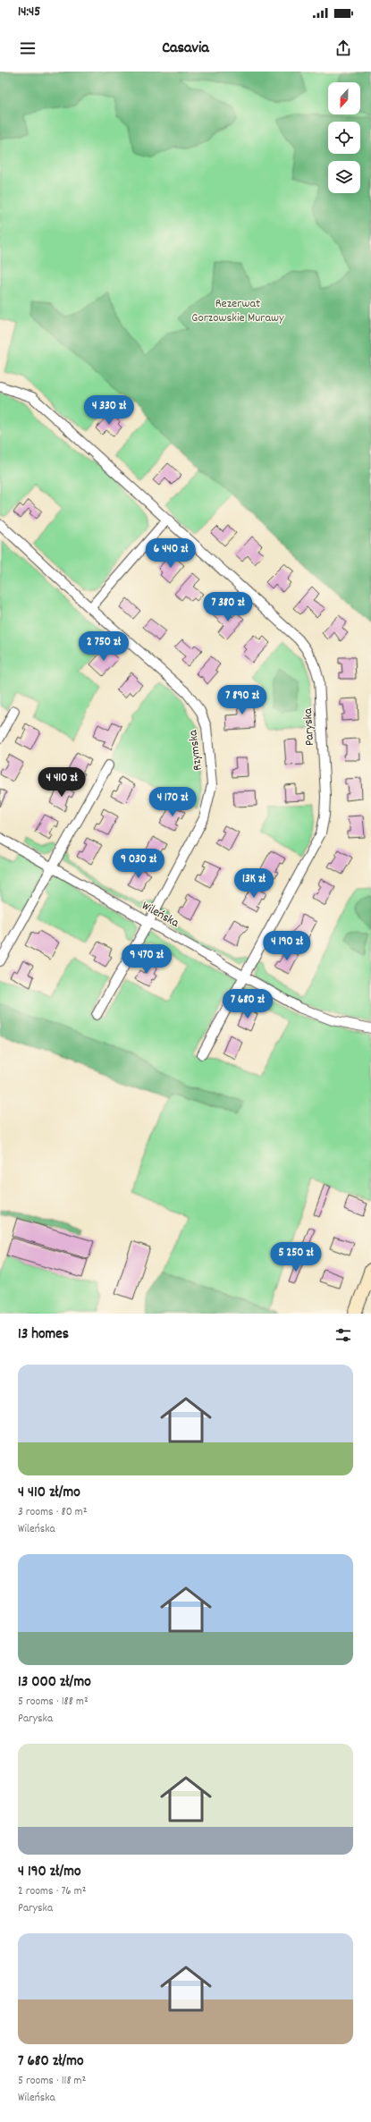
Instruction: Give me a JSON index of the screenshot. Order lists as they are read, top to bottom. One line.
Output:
{"streets":{"street":["Paryska","Rzymska","Wileńska"]},"crossings":[["Paryska","Wileńska"],["Rzymska","Wileńska"]],"parks":["Rezerwat Gorzowskie Murawy"],"north":"bottom","page":{"status":"14:45","header":"Casavia","price":["4 330 zł","6 440 zł","7 380 zł","2 750 zł","7 890 zł","4 410 zł","4 170 zł","9 030 zł","13K zł","4 190 zł","9 470 zł","7 680 zł","5 250 zł"],"heading":"13 homes","list":[{"name":"4 410 zł/mo","note":"3 rooms · 80 m² · Wileńska"},{"name":"13 000 zł/mo","note":"5 rooms · 188 m² · Paryska"},{"name":"4 190 zł/mo","note":"2 rooms · 76 m² · Paryska"},{"name":"7 680 zł/mo","note":"5 rooms · 118 m² · Wileńska"}]}}
